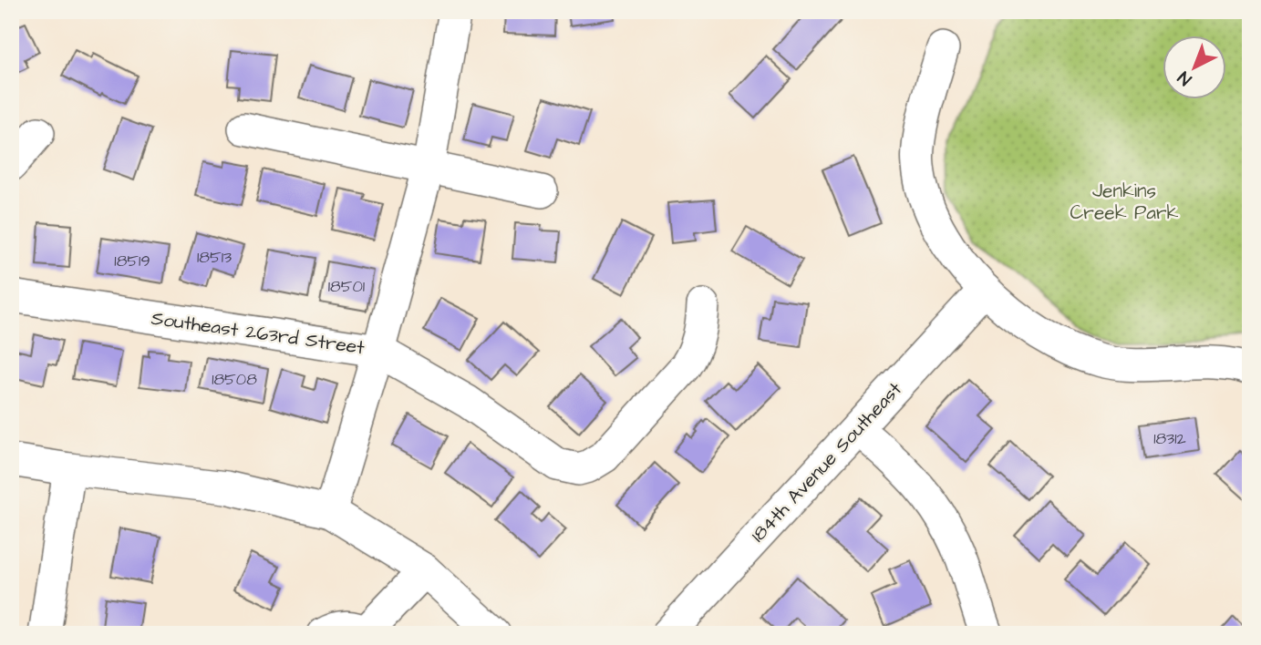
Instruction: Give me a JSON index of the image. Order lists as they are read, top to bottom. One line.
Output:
{"streets":{"street":["Southeast 263rd Street","184th Avenue Southeast"]},"parks":["Jenkins Creek Park"],"house_numbers":["18513","18519","18501","18508","18312"],"north":"bottom left"}
